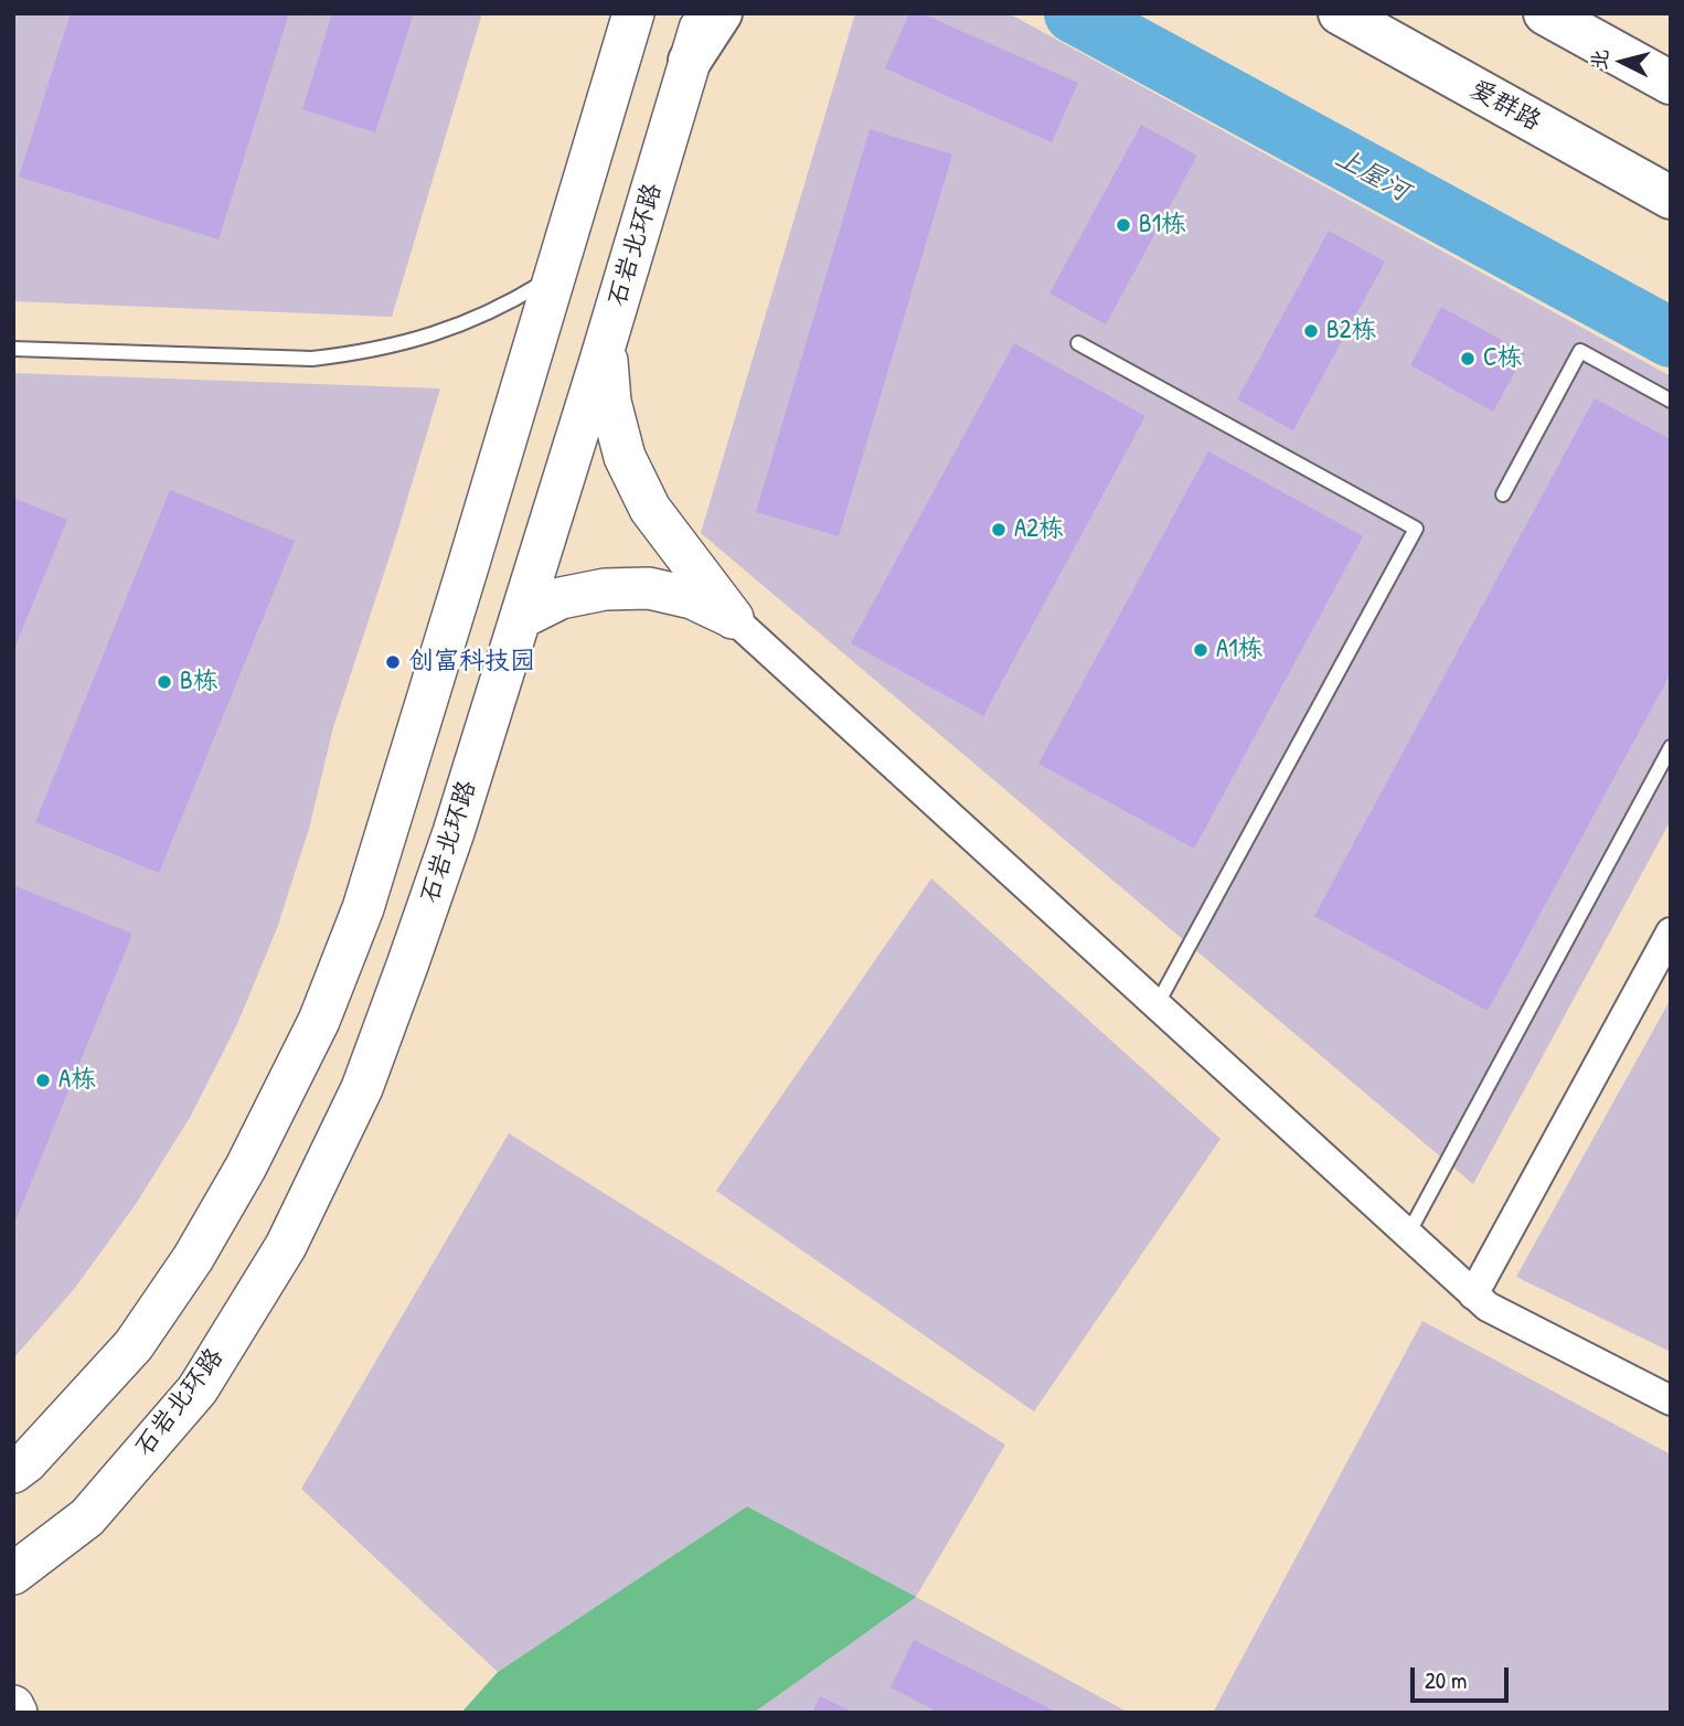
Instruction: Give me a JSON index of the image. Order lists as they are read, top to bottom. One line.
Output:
{"streets":{"main road":["爱群路","石岩北环路"]},"water":["上屋河"],"places":["B1栋","B2栋","C栋","A2栋","A1栋","创富科技园","B栋","A栋"],"scale_bar":"20 m","north":"left"}
